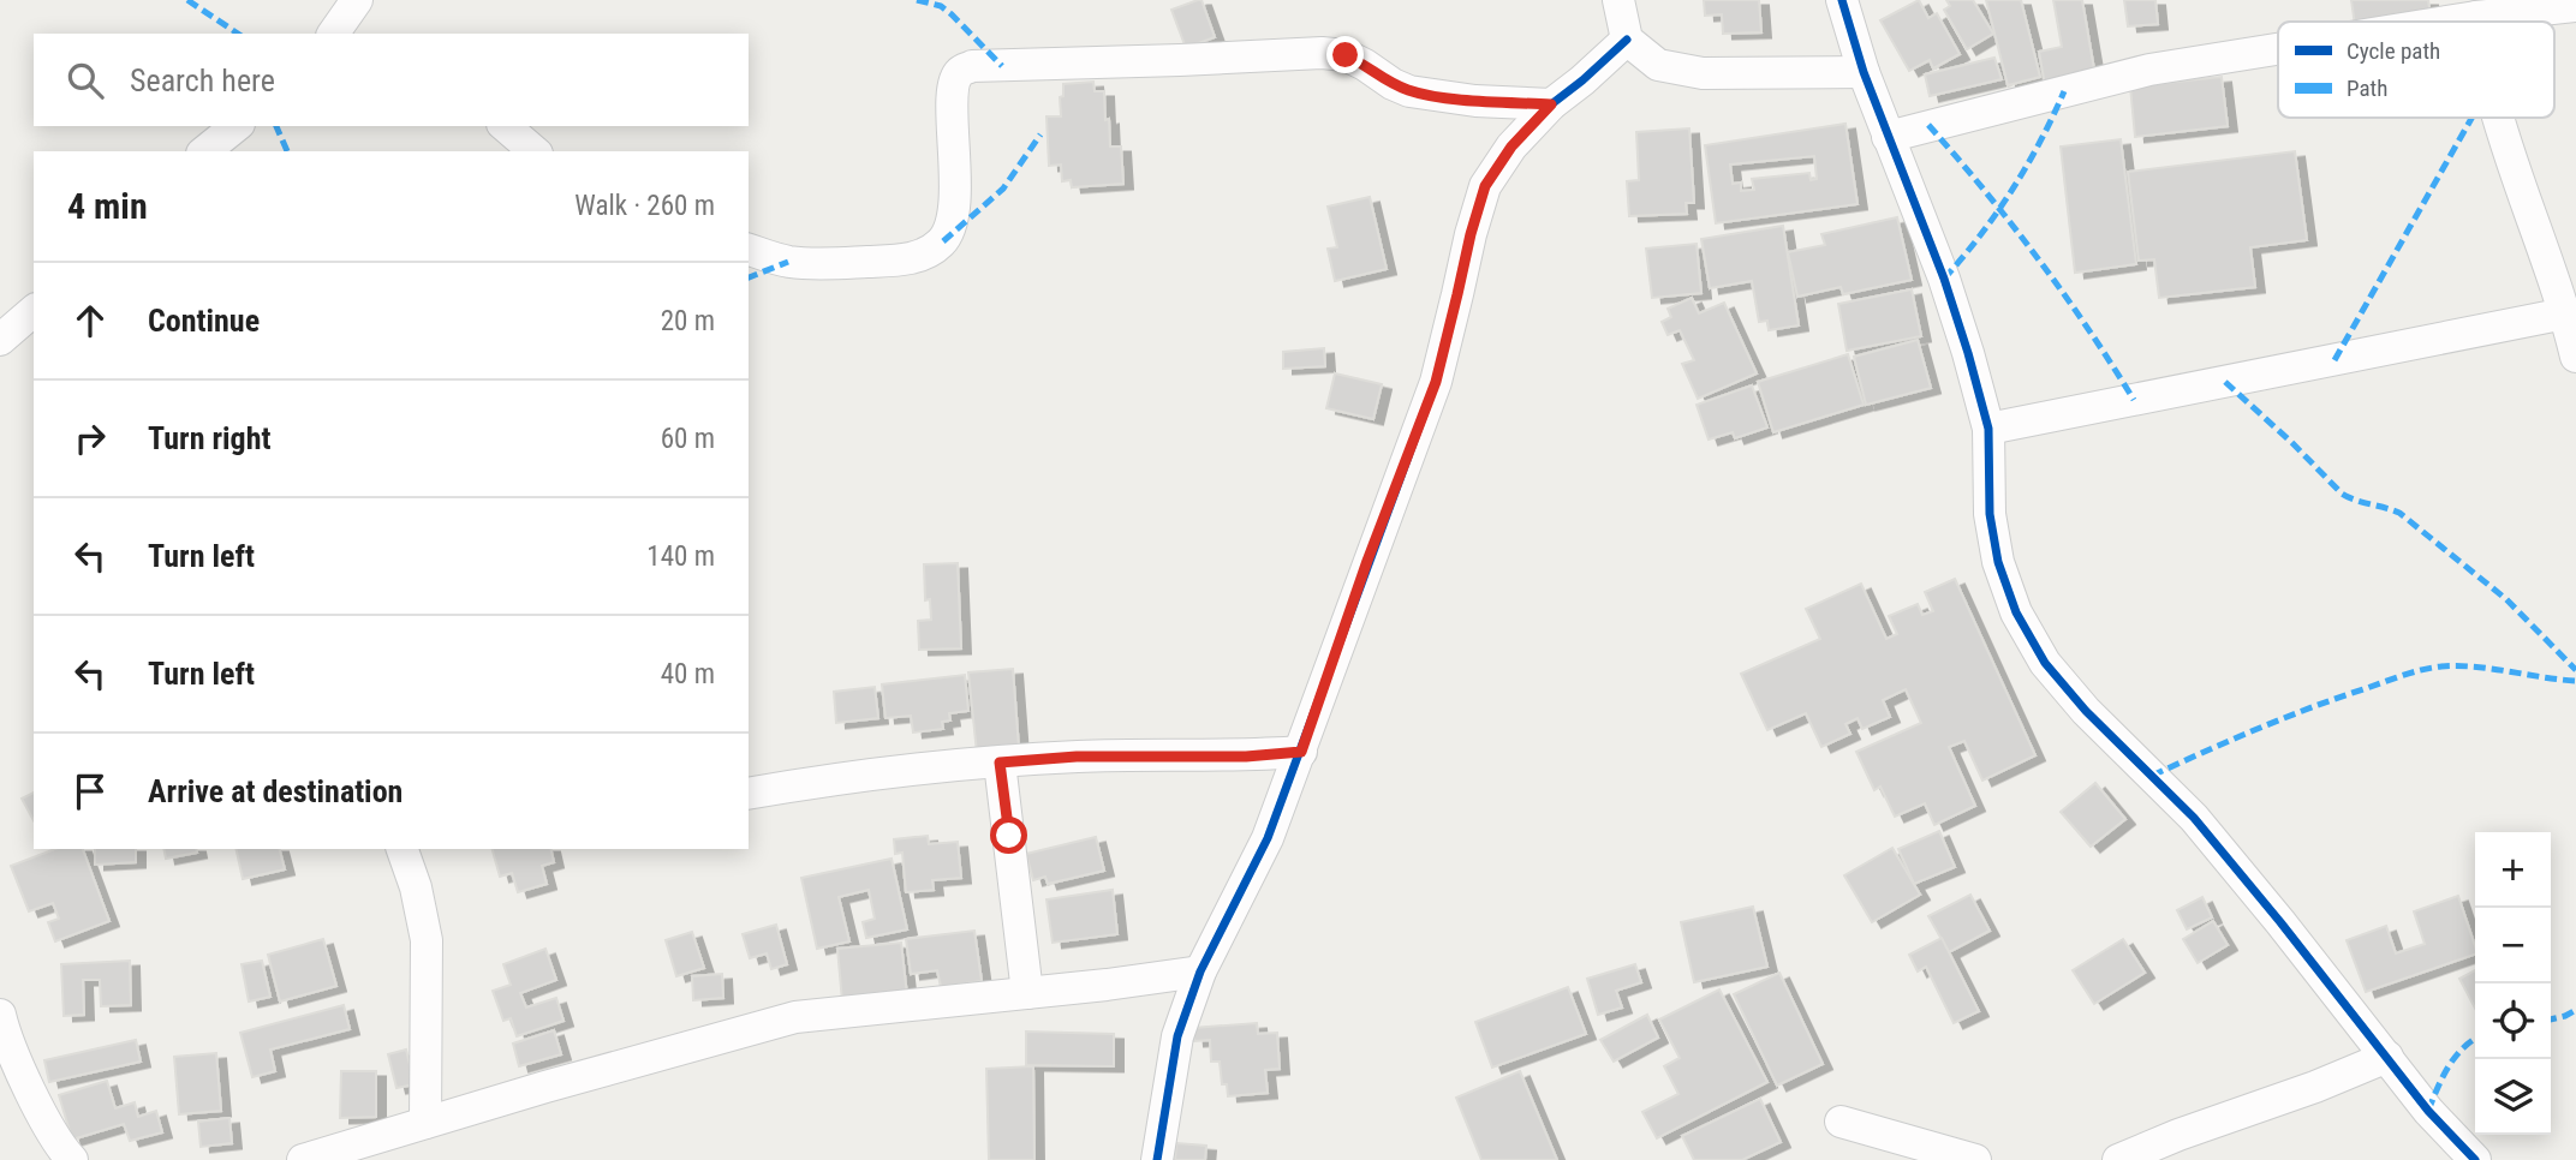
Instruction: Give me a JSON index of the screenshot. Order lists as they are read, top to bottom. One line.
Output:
{"legend":["Cycle path","Path"],"page":{"search":"Search here","heading":["4 min","Walk · 260 m"],"list":[["Continue","20 m"],["Turn right","60 m"],["Turn left","140 m"],["Turn left","40 m"],"Arrive at destination"],"map_buttons":["+","−"]}}
